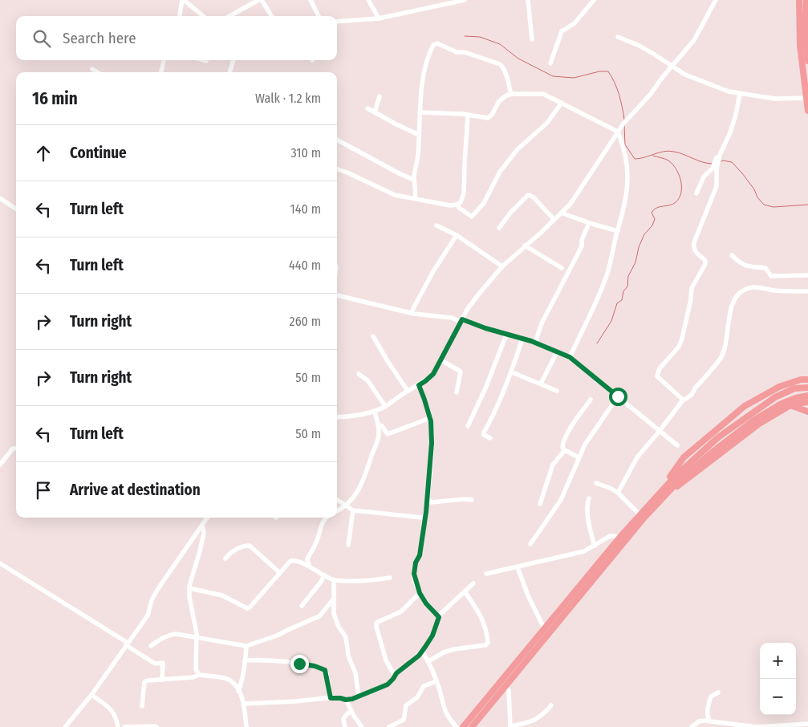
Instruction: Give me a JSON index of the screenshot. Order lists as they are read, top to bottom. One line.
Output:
{"page":{"search":"Search here","heading":["16 min","Walk · 1.2 km"],"list":[["Continue","310 m"],["Turn left","140 m"],["Turn left","440 m"],["Turn right","260 m"],["Turn right","50 m"],["Turn left","50 m"],"Arrive at destination"],"map_buttons":["+","−"]}}
